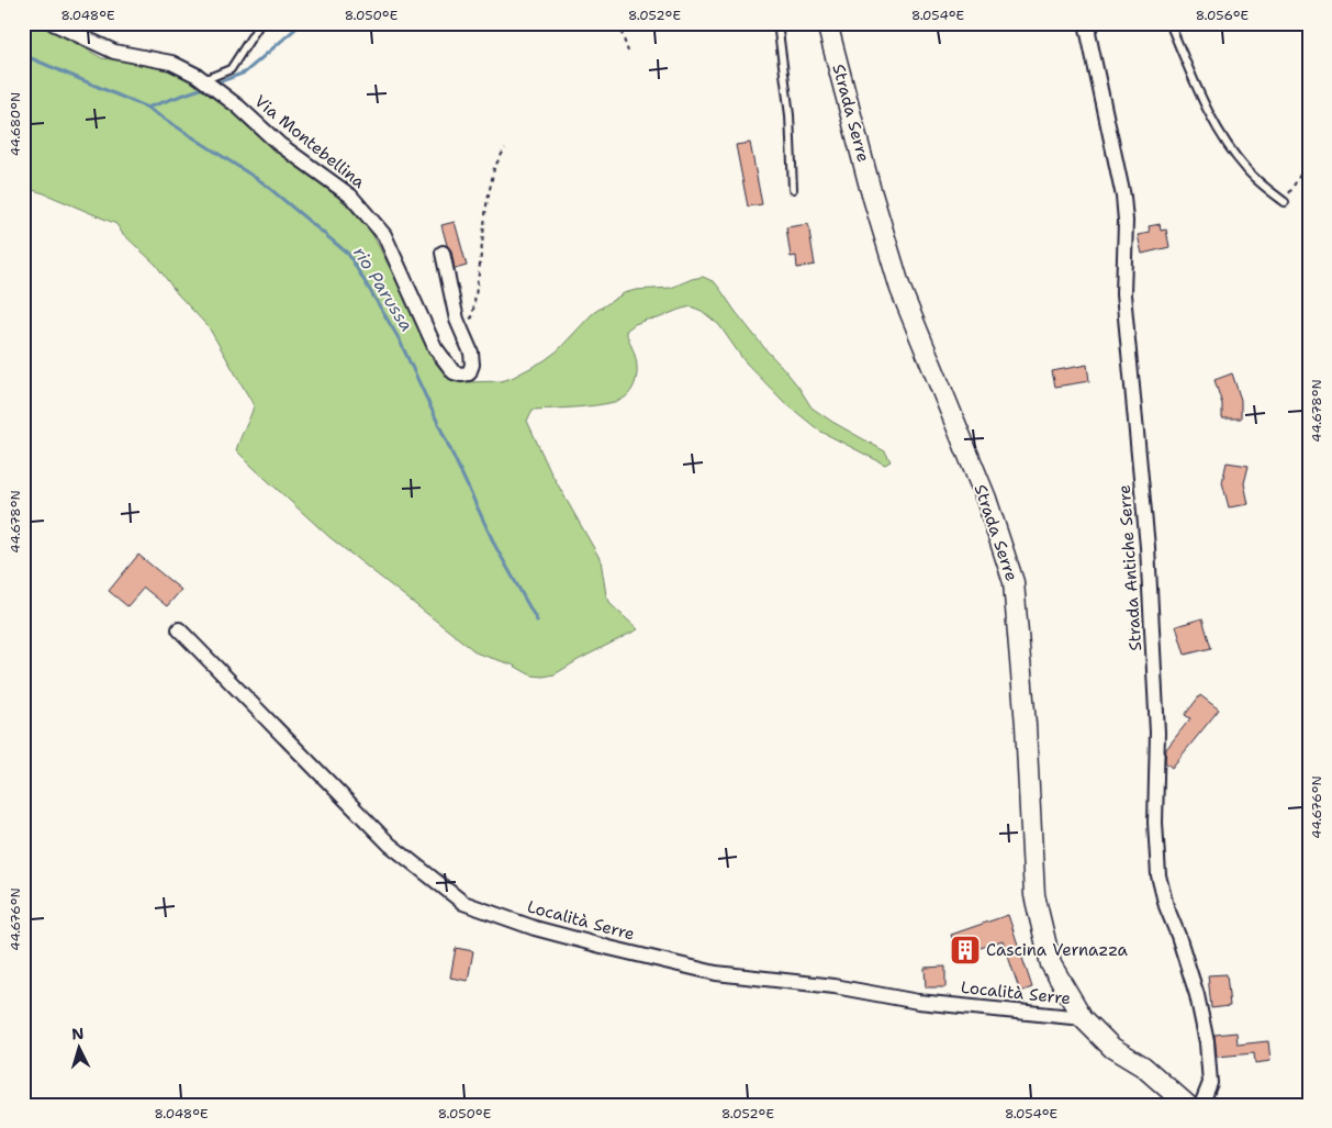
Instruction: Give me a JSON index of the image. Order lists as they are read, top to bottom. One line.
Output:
{"streets":{"main road":["Strada Serre"],"street":["Via Montebellina","Strada Antiche Serre","Località Serre"]},"crossings":[["Strada Serre","Località Serre"]],"water":["rio Parussa"],"places":{"building":["Cascina Vernazza"]},"north":"top","coordinates":["8.048°E","8.050°E","8.052°E","8.054°E","8.056°E","44.680°N","44.678°N","44.676°N"]}
